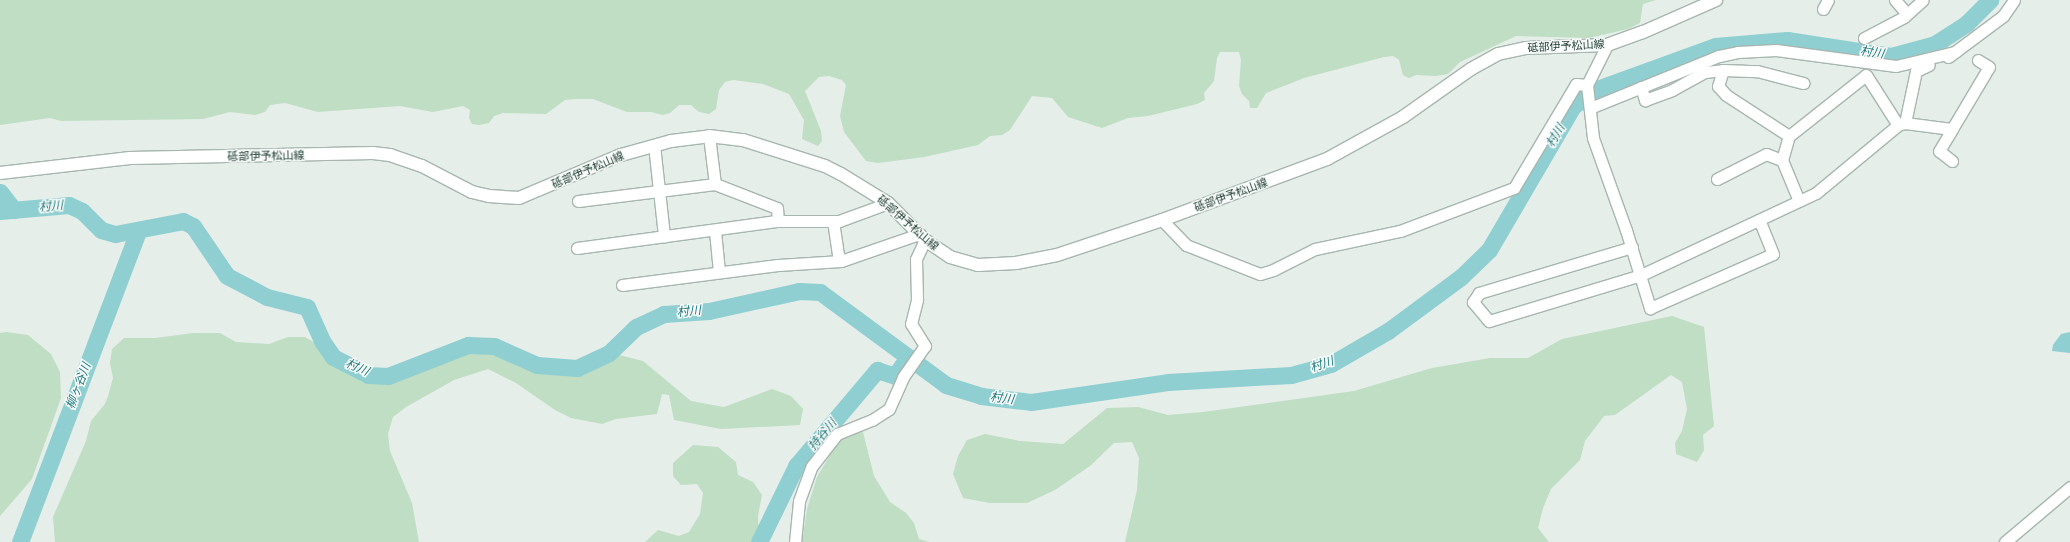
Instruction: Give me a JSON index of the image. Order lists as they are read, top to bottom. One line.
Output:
{"streets":{"main road":["砥部伊予松山線"]},"water":["村川","柳ヶ谷川","持谷川"]}
